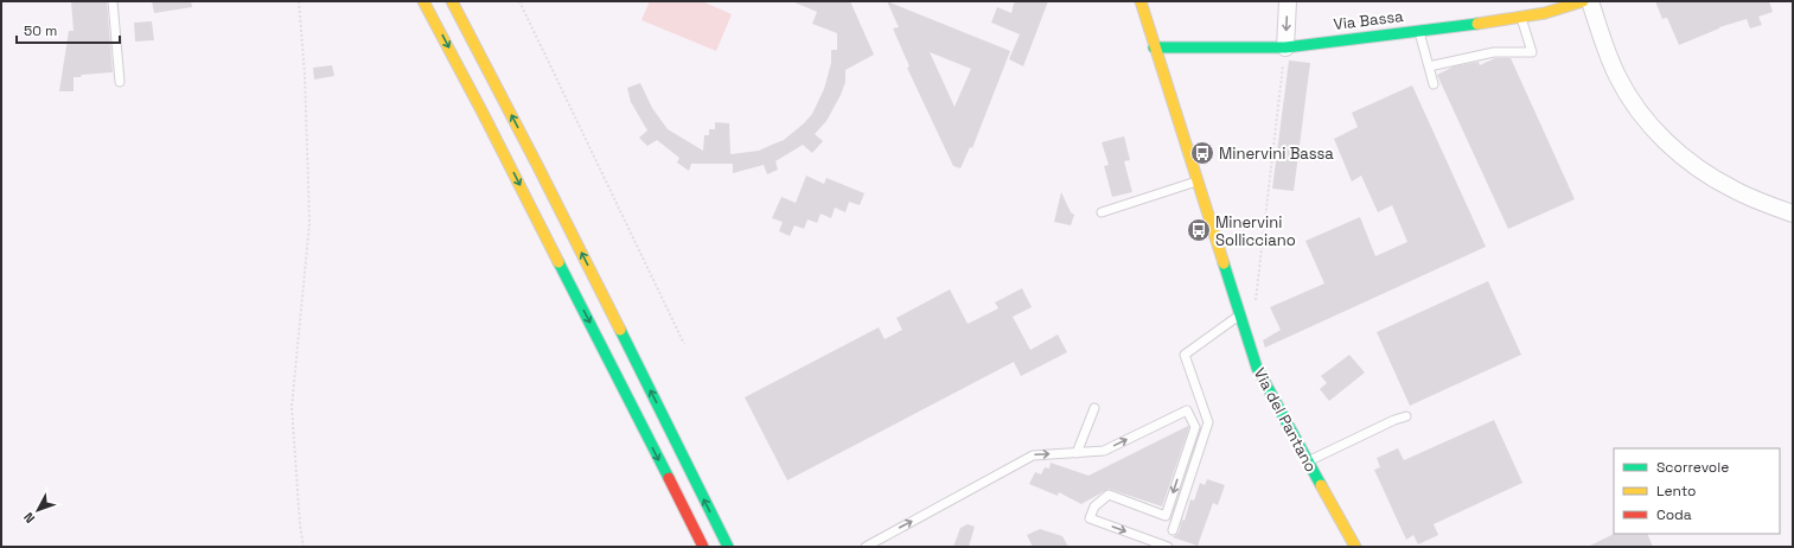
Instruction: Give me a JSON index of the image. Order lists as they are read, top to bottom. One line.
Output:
{"streets":{"main road":["Via Bassa","Via del Pantano"]},"crossings":[["Via Bassa","Via del Pantano"]],"places":{"bus stop":["Minervini Bassa","Minervini Sollicciano"]},"legend":["Scorrevole","Lento","Coda"],"scale_bar":"50 m","north":"bottom left"}
